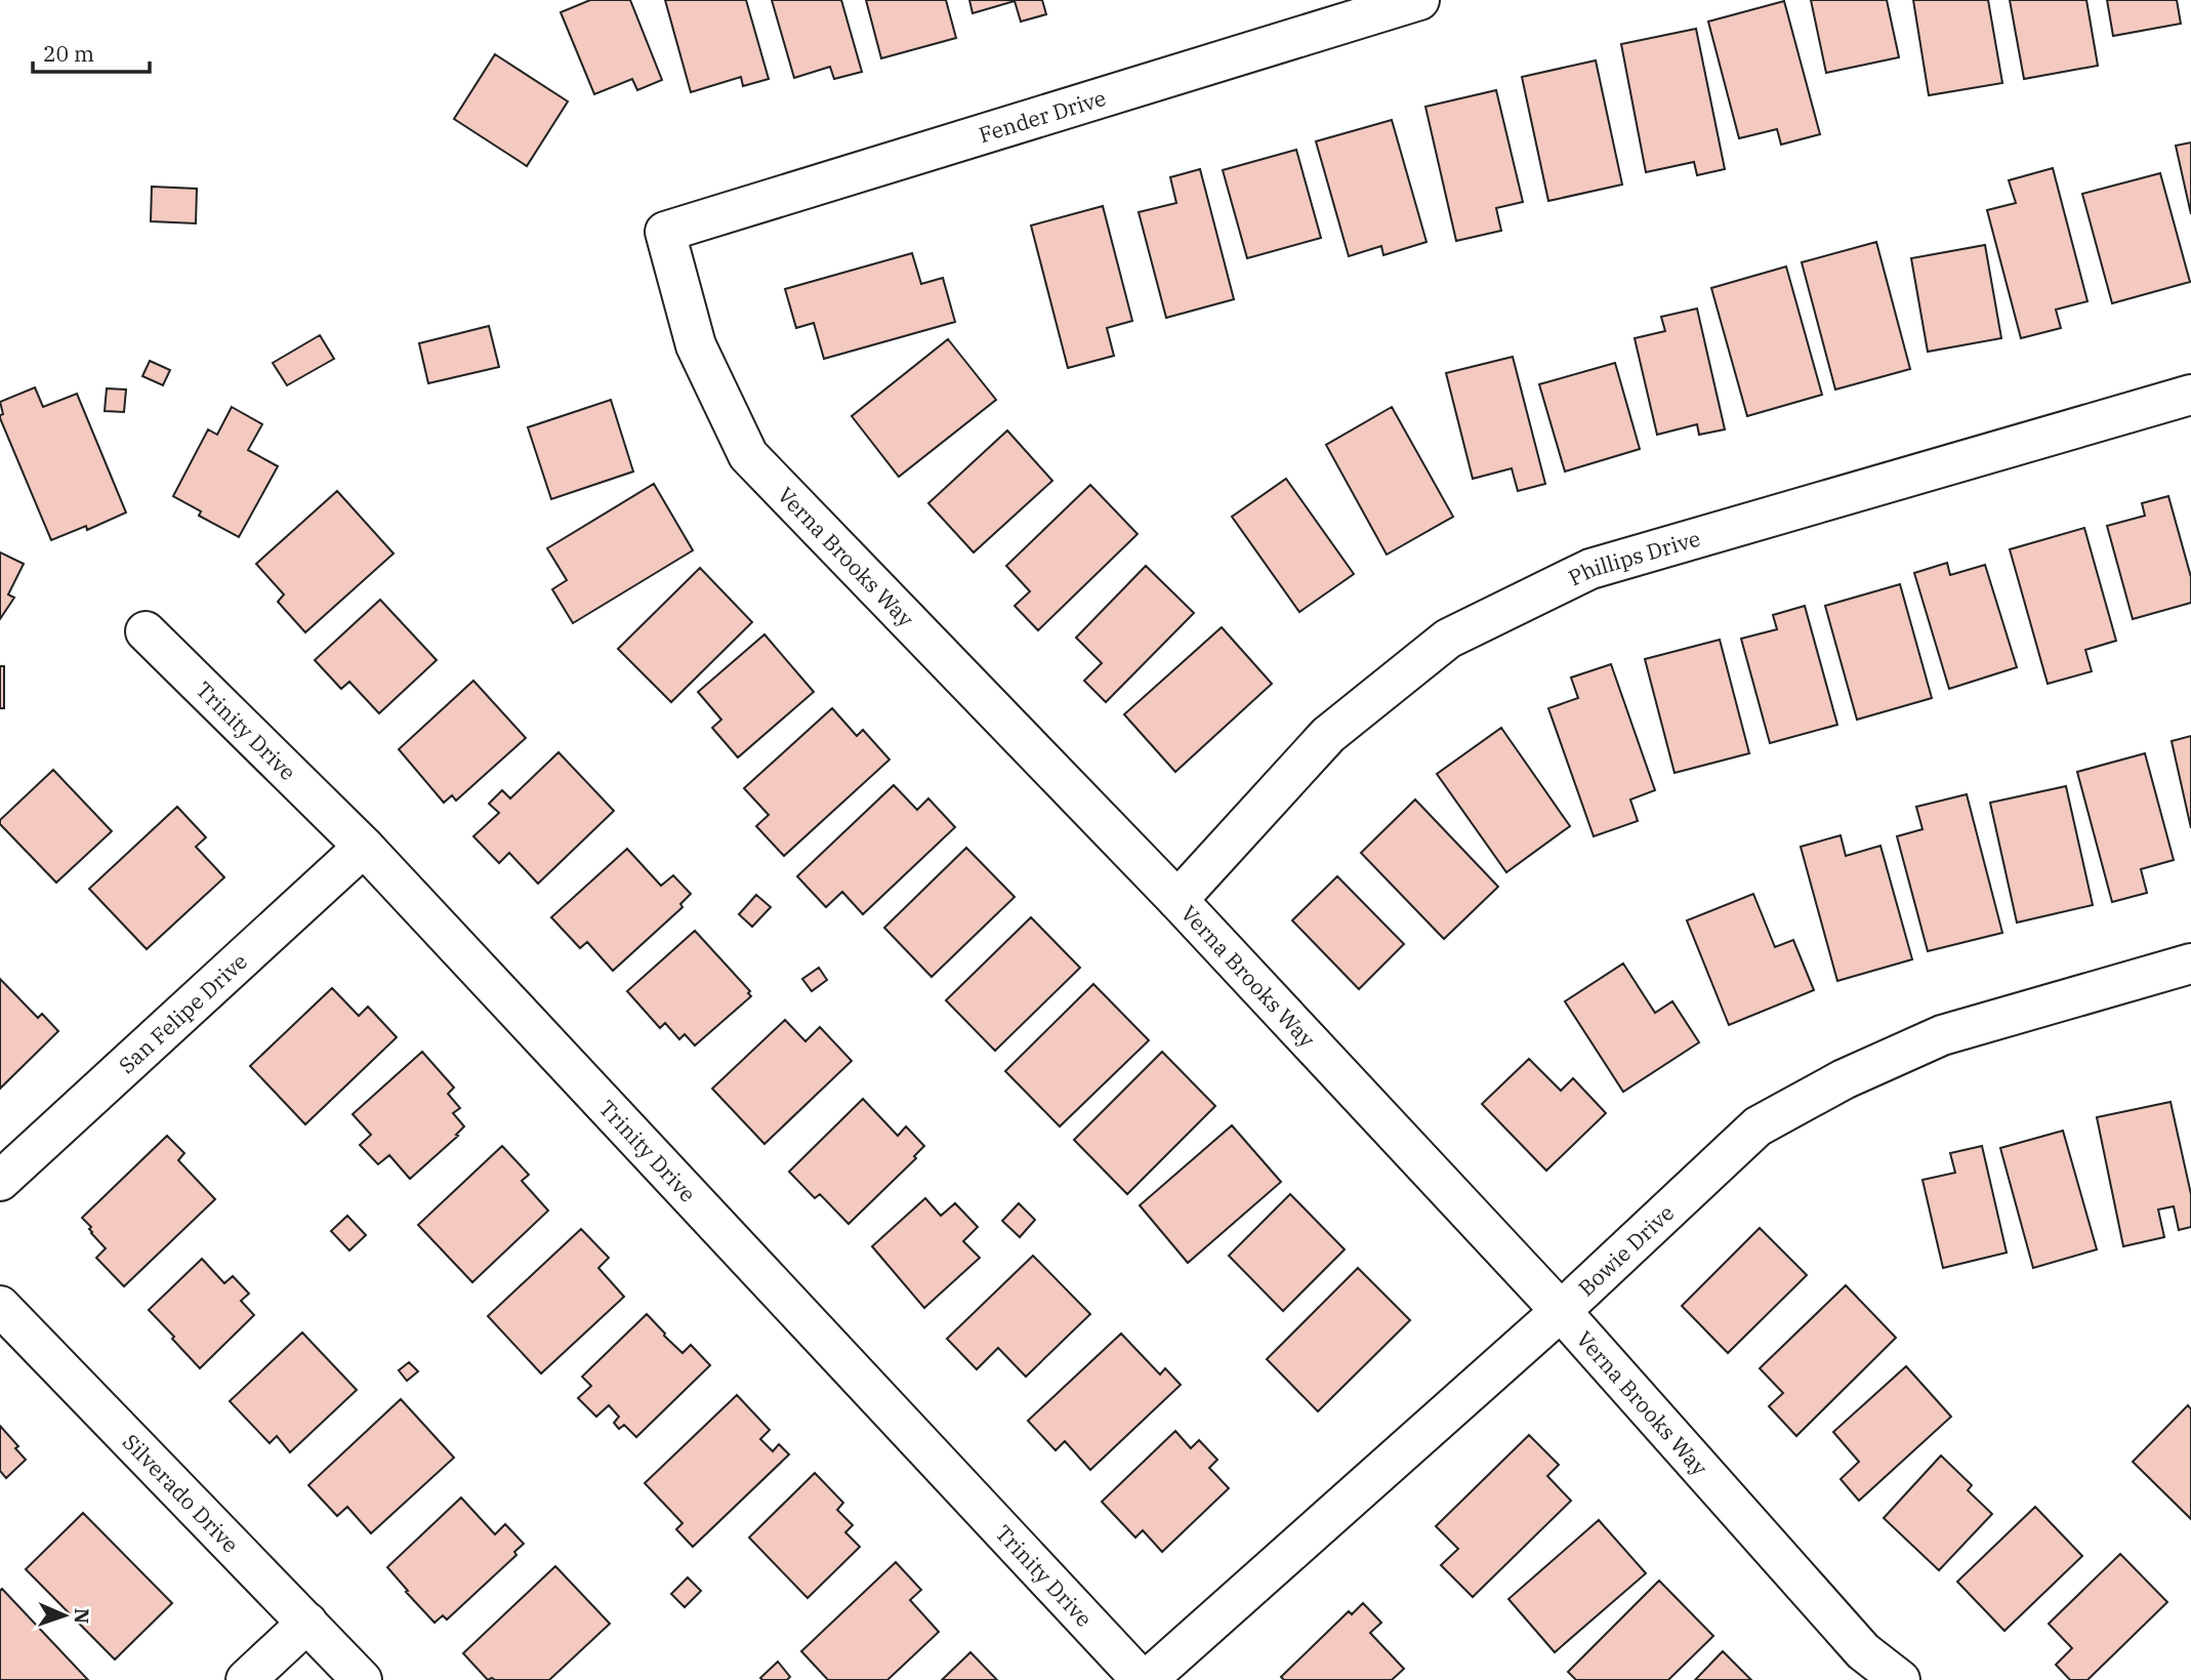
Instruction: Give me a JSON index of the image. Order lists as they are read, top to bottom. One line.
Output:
{"streets":{"street":["Fender Drive","Verna Brooks Way","Phillips Drive","Trinity Drive","San Felipe Drive","Bowie Drive","Silverado Drive"]},"crossings":[["Fender Drive","Verna Brooks Way"],["Verna Brooks Way","Phillips Drive"],["Verna Brooks Way","Bowie Drive"],["Trinity Drive","San Felipe Drive"],["Trinity Drive","Bowie Drive"]],"scale_bar":"20 m","north":"right"}
